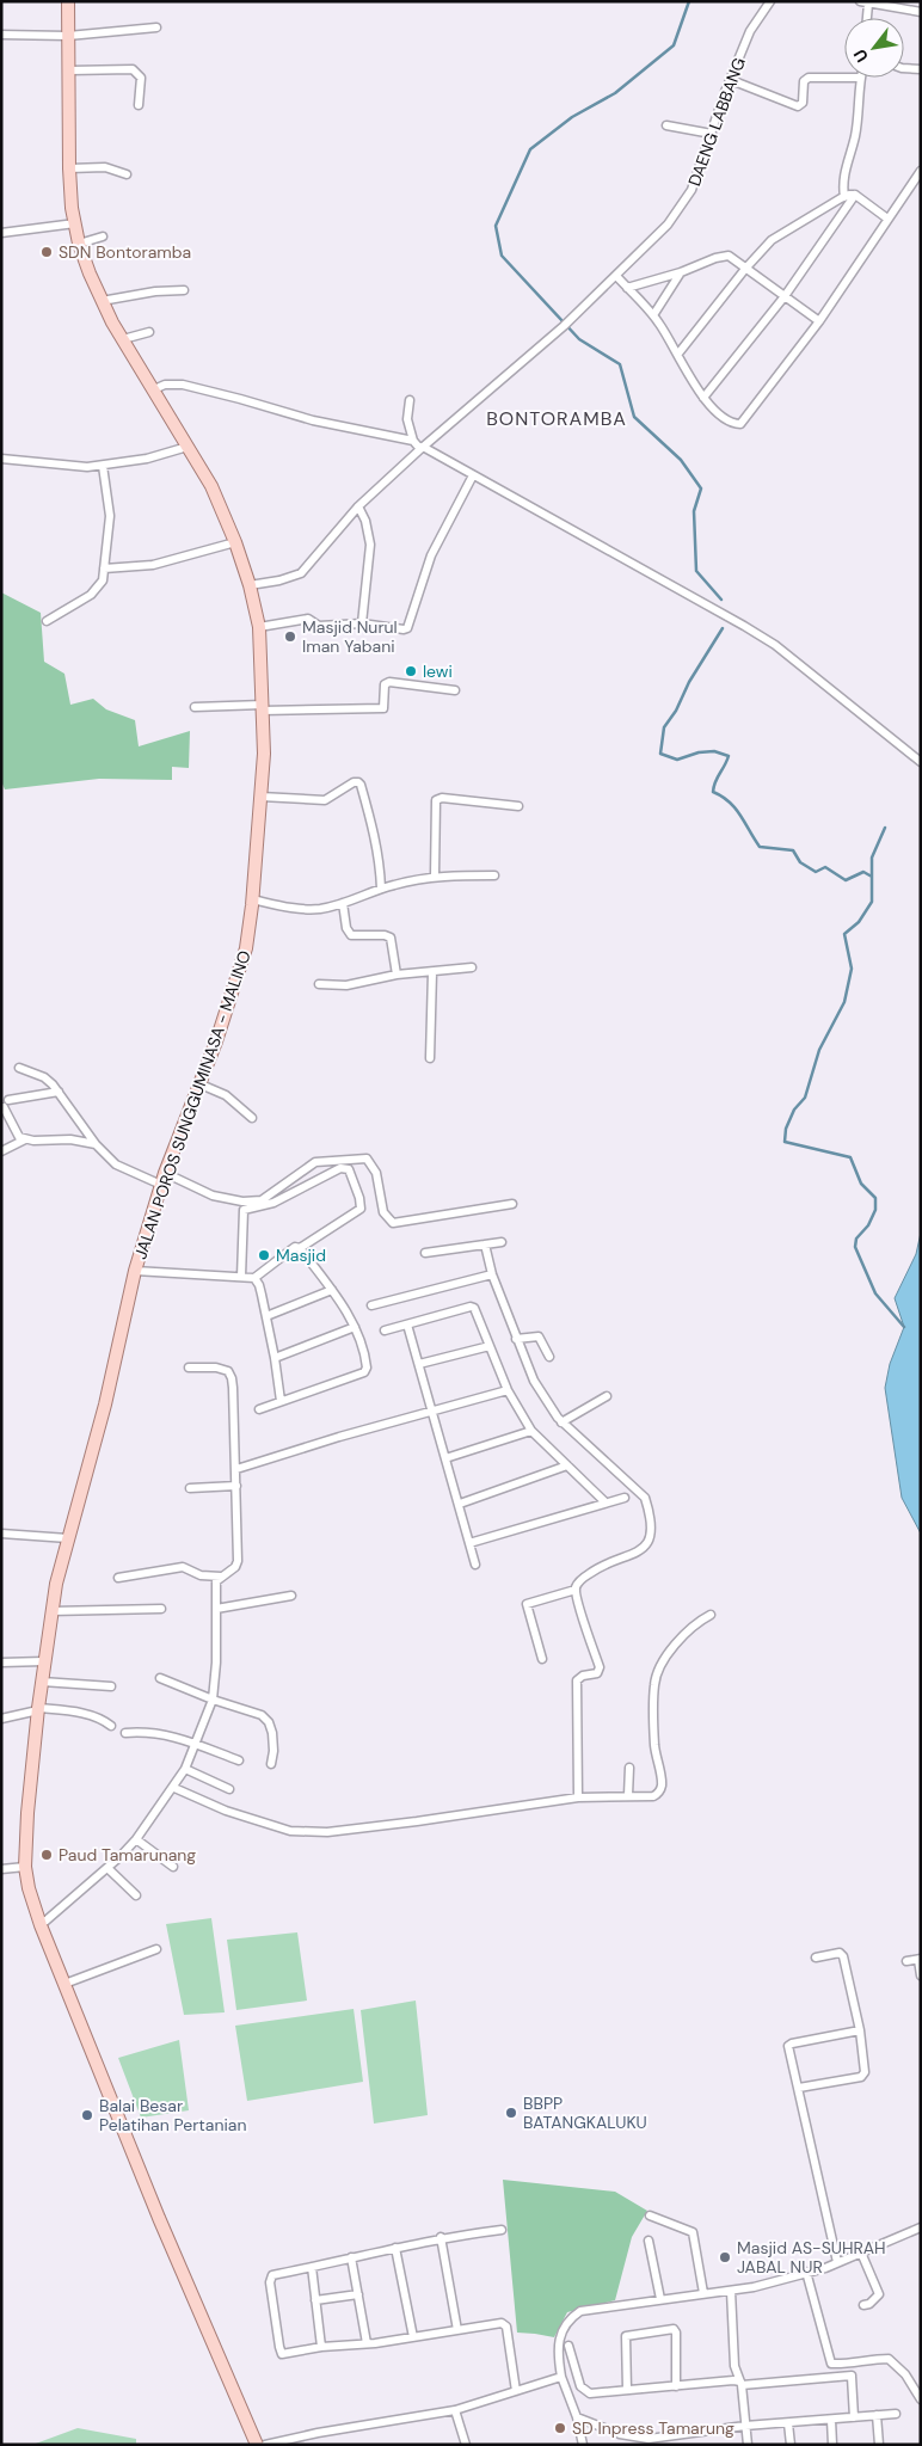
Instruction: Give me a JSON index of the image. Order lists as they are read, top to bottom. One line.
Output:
{"streets":{"main road":["JALAN POROS SUNGGUMINASA - MALINO"],"street":["DAENG LABBANG"]},"crossings":[["DAENG LABBANG","JALAN POROS SUNGGUMINASA - MALINO"]],"districts":["BONTORAMBA"],"places":["SDN Bontoramba","Masjid Nurul Iman Yabani","lewi","Masjid","Paud Tamarunang","BBPP BATANGKALUKU","Balai Besar Pelatihan Pertanian","Masjid AS-SUHRAH JABAL NUR","SD Inpress Tamarung"],"north":"bottom left"}
